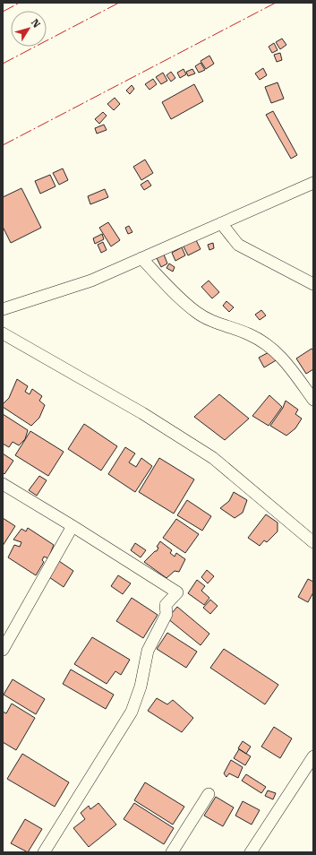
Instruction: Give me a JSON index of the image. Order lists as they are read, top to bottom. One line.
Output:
{"north":"top right"}
